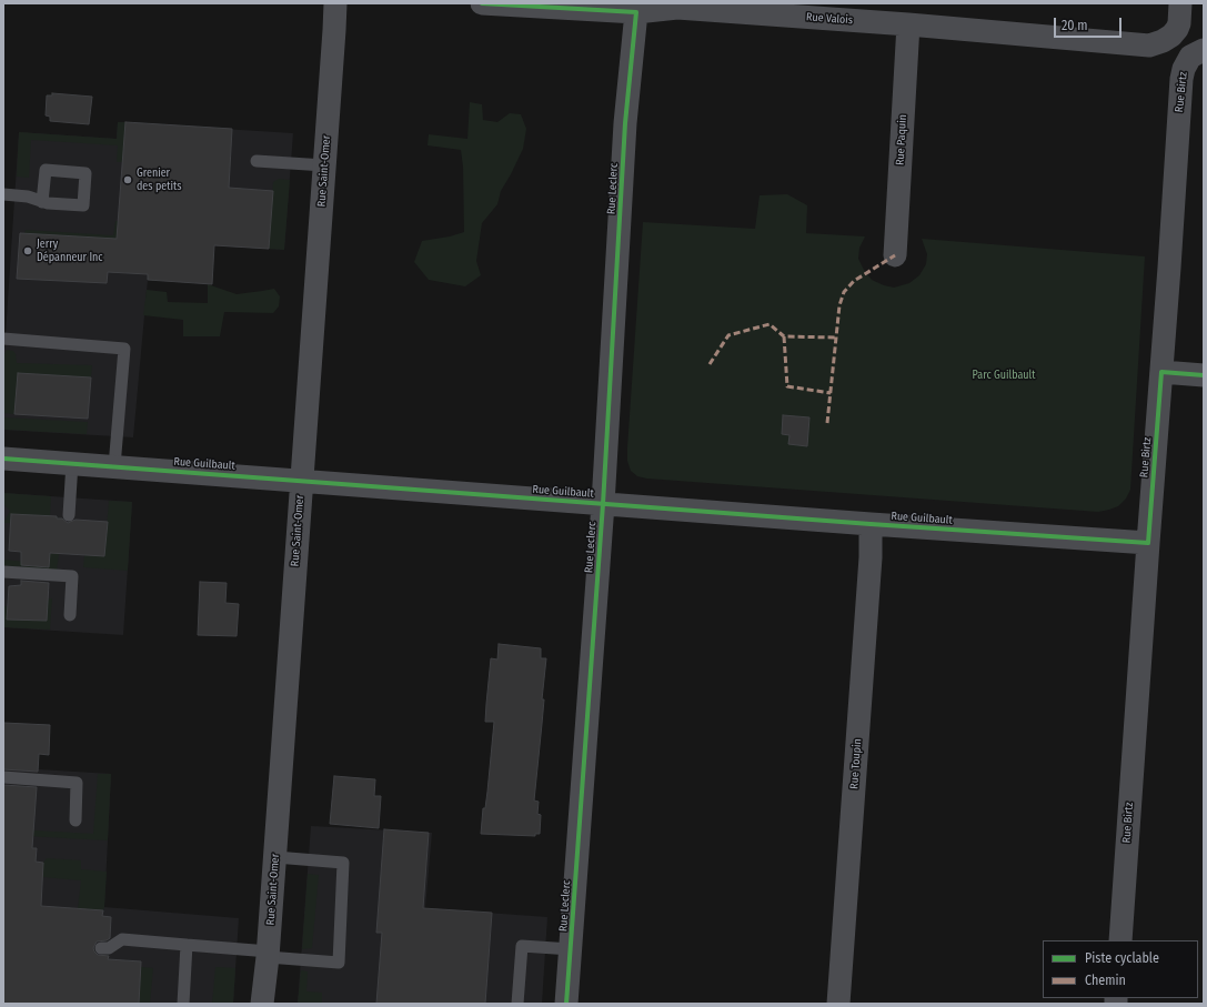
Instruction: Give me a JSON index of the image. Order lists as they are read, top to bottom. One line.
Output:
{"streets":{"street":["Rue Valois","Rue Birtz","Rue Paquin","Rue Saint-Omer","Rue Leclerc","Rue Guilbault","Rue Toupin"]},"crossings":[["Rue Valois","Rue Paquin"],["Rue Valois","Rue Leclerc"],["Rue Birtz","Rue Guilbault"],["Rue Saint-Omer","Rue Guilbault"],["Rue Leclerc","Rue Guilbault"],["Rue Guilbault","Rue Toupin"]],"parks":["Parc Guilbault"],"places":["Grenier des petits","Jerry Dépanneur Inc"],"legend":["Piste cyclable","Chemin"],"scale_bar":"20 m"}
